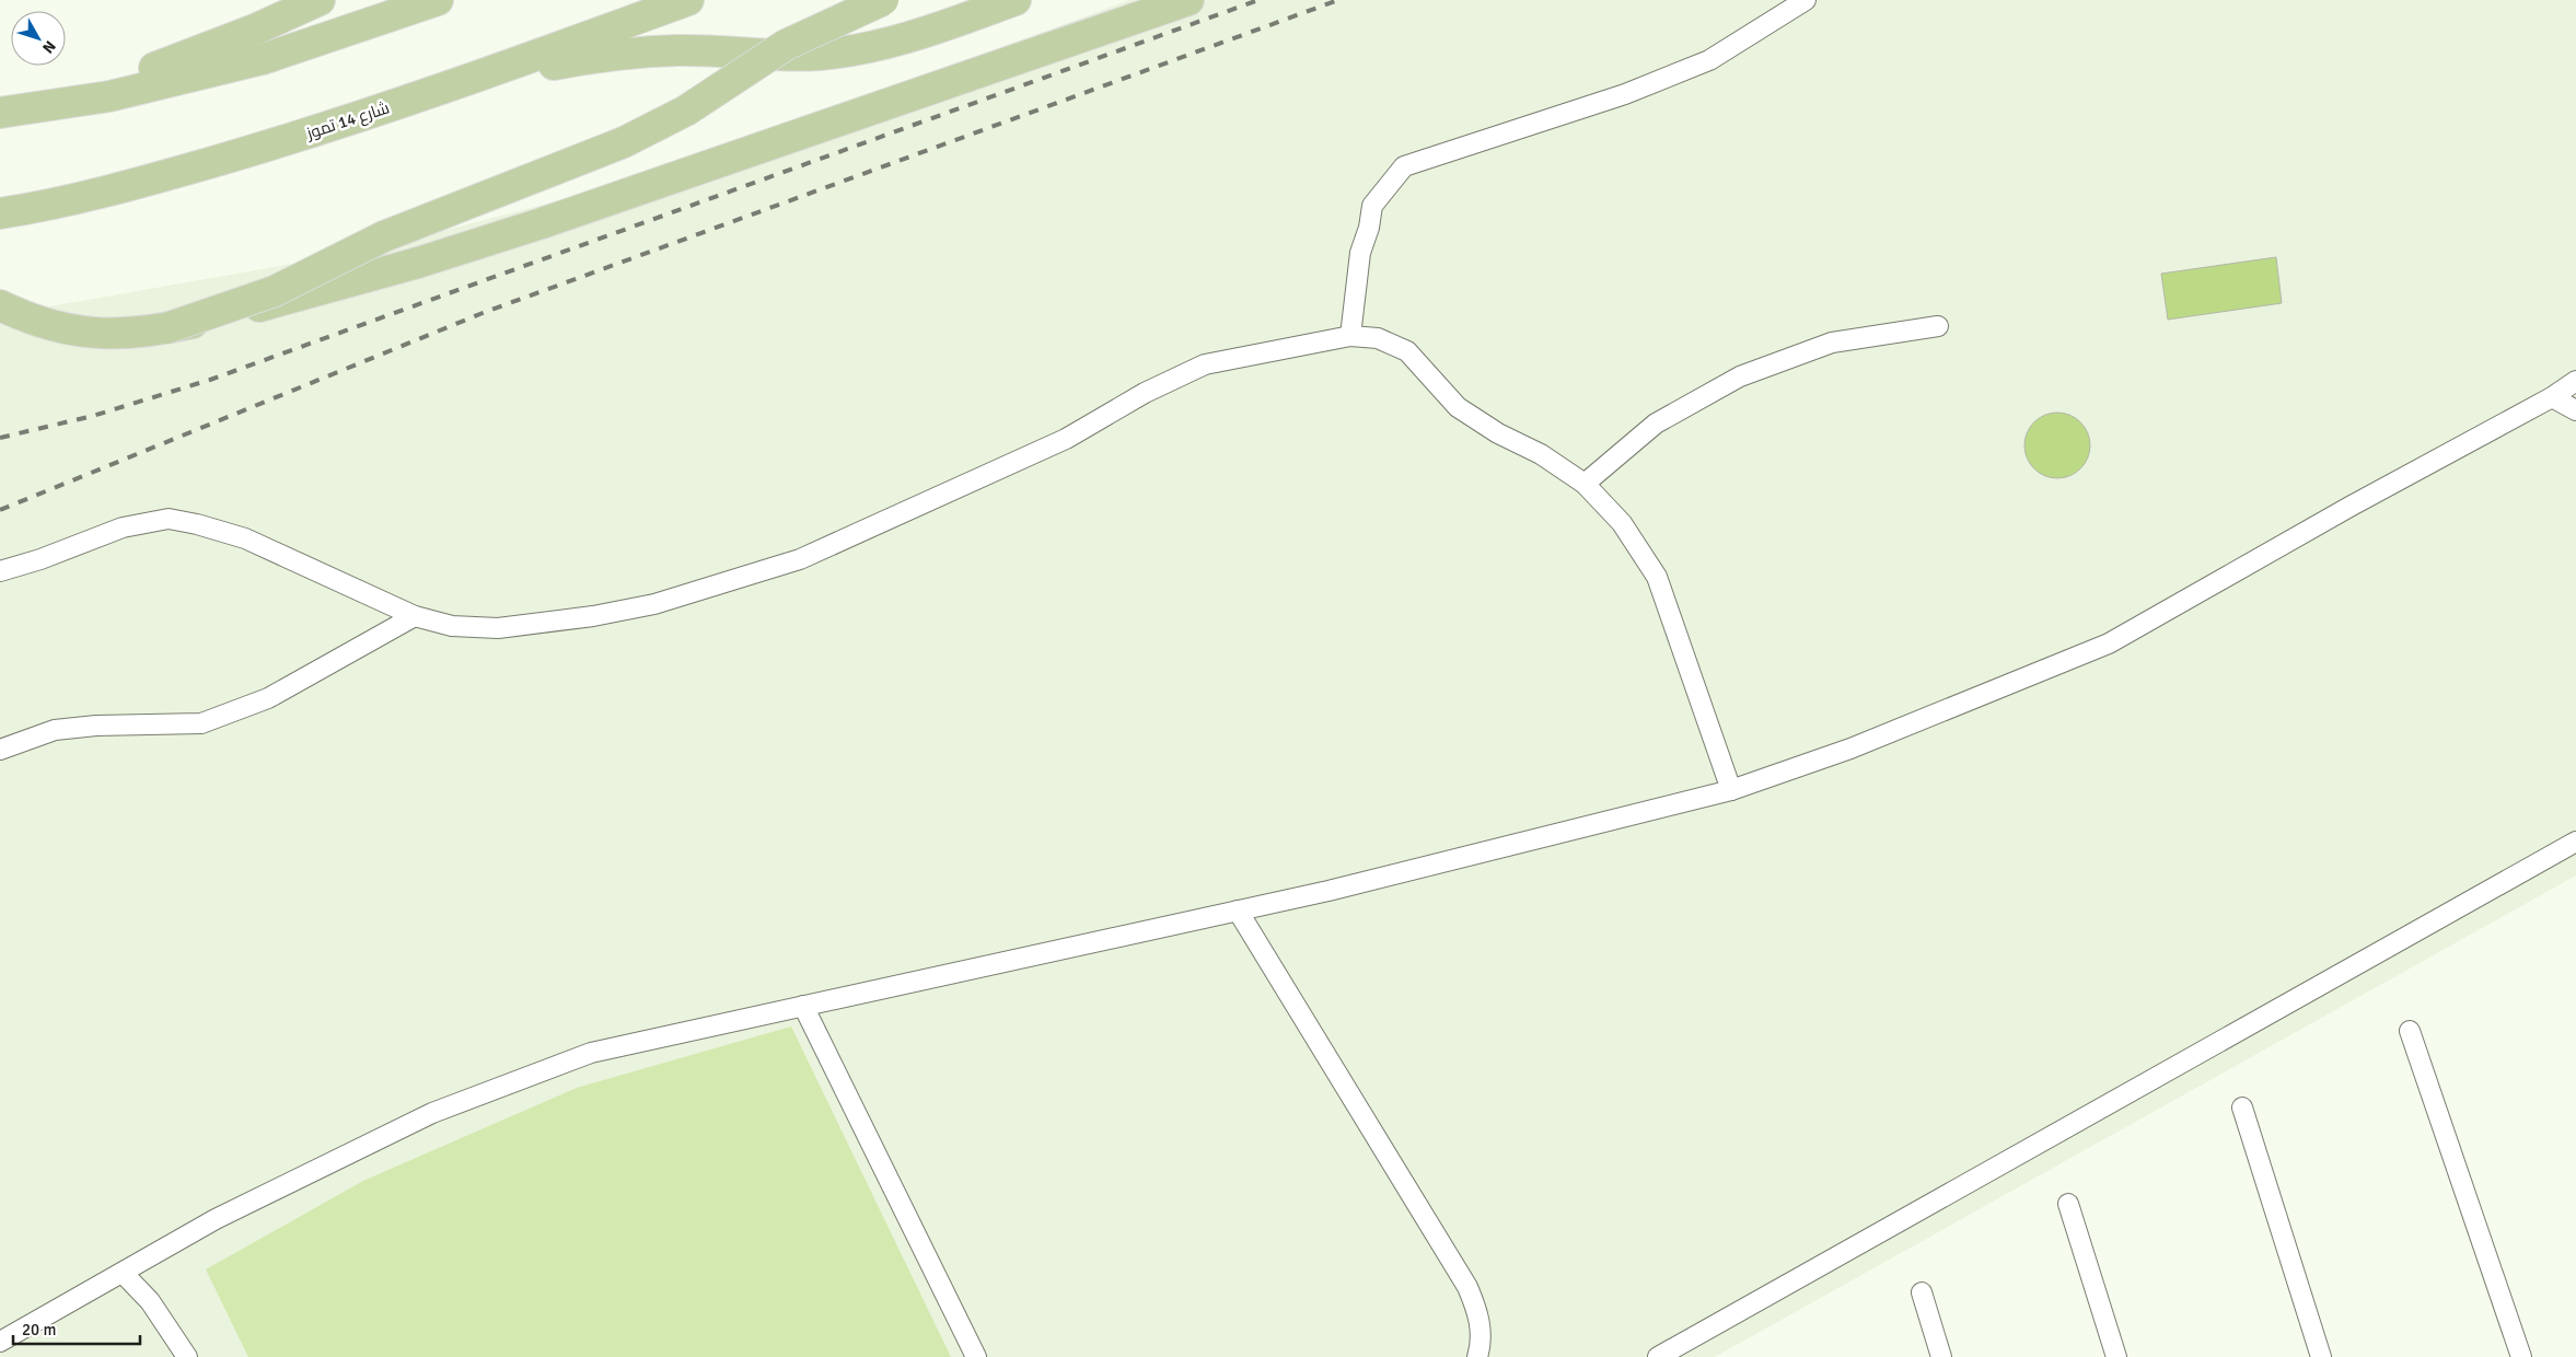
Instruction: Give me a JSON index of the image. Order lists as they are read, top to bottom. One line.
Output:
{"streets":{"main road":["شارع 14 تموز"]},"scale_bar":"20 m","north":"bottom right"}
